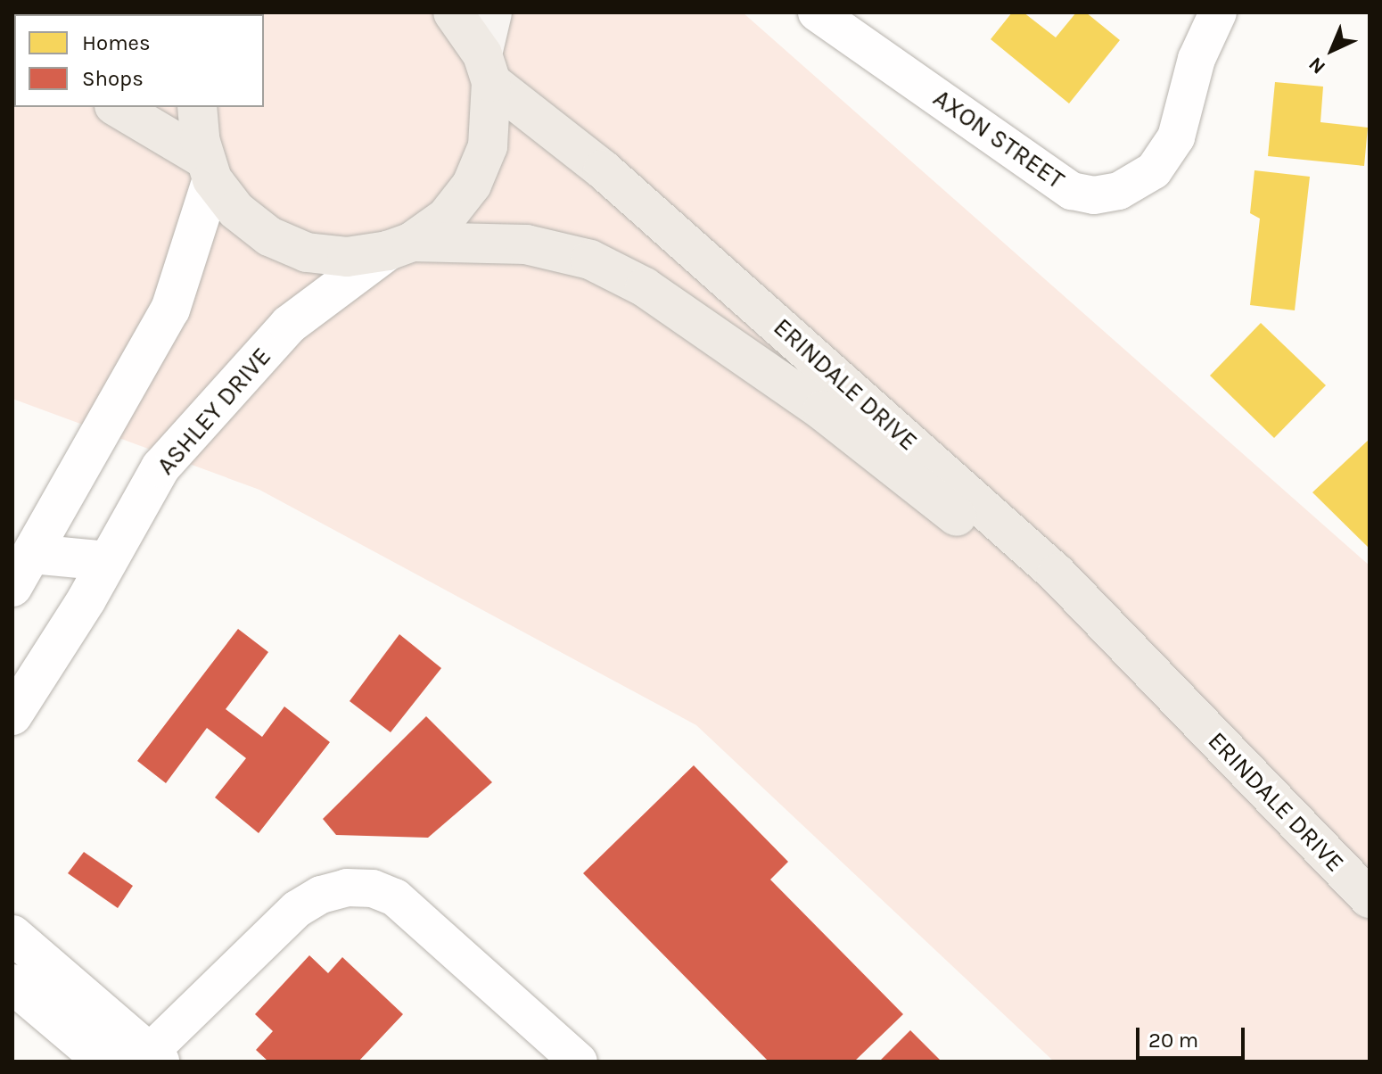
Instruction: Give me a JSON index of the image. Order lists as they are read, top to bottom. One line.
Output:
{"streets":{"main road":["ERINDALE DRIVE"],"street":["AXON STREET","ASHLEY DRIVE"]},"crossings":[["ERINDALE DRIVE","ASHLEY DRIVE"]],"legend":["Homes","Shops"],"scale_bar":"20 m","north":"bottom left"}
